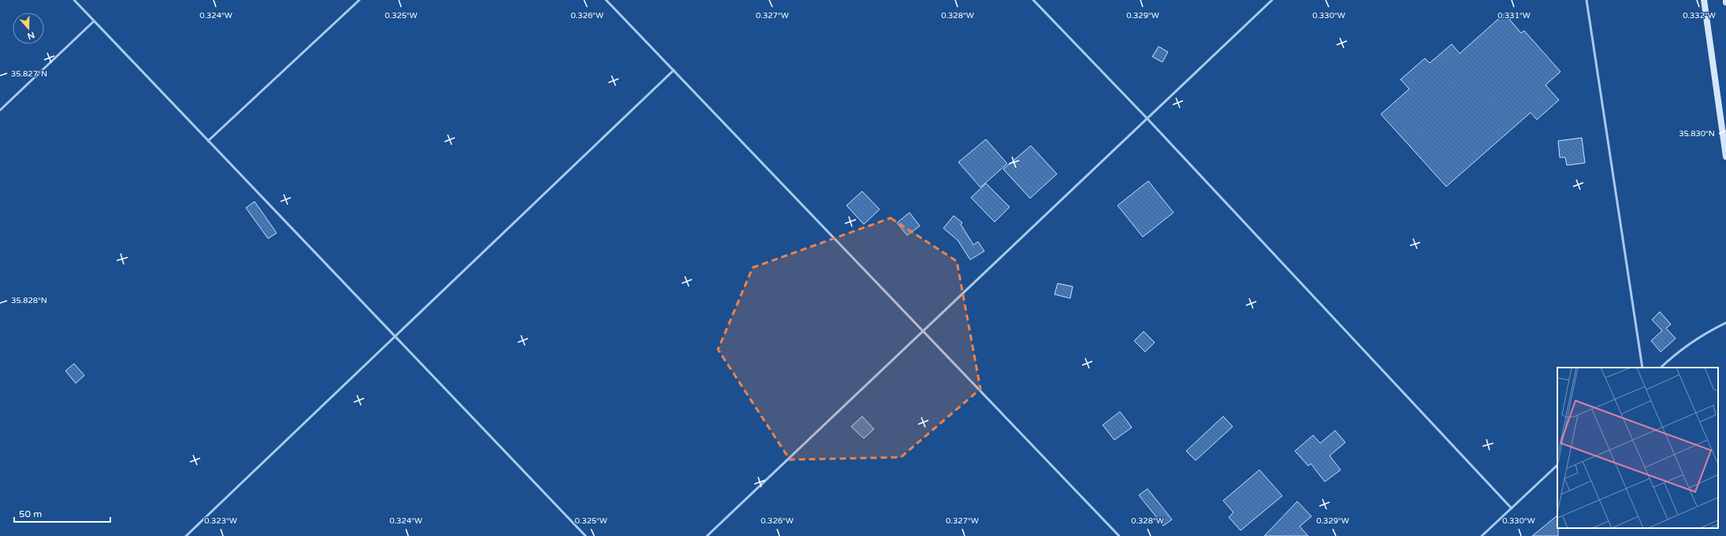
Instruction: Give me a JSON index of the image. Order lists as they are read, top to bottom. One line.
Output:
{"scale_bar":"50 m","north":"bottom","coordinates":["0.324°W","0.325°W","0.327°W","0.329°W","0.331°W","0.326°W","0.328°W","0.330°W","0.332°W","35.827°N","35.830°N","35.828°N","0.323°W"]}
